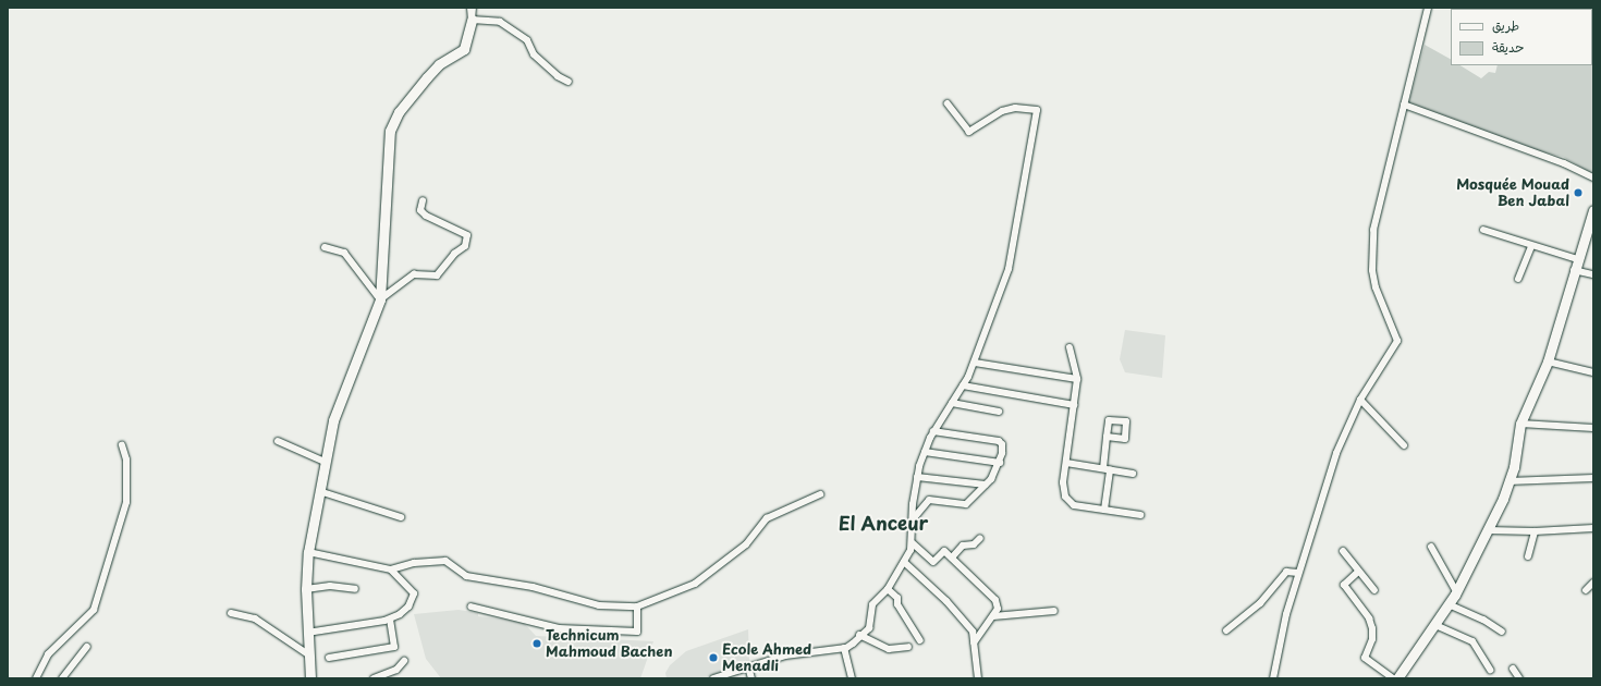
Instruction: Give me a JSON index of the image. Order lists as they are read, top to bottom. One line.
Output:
{"districts":["El Anceur"],"places":["Mosquée Mouad Ben Jabal","Technicum Mahmoud Bachen","Ecole Ahmed Menadli"],"legend":["طريق","حديقة"]}
